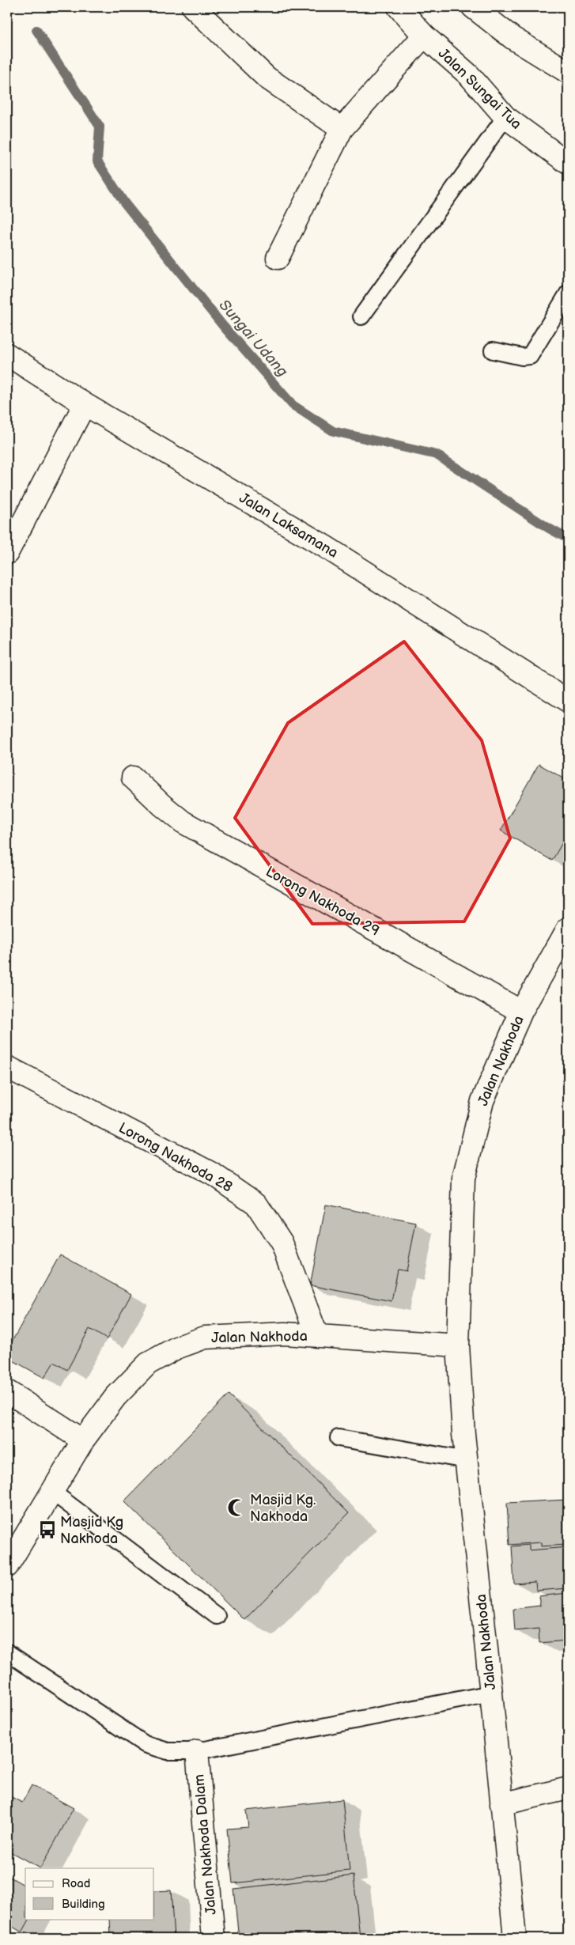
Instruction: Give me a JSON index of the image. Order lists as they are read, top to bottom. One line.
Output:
{"streets":{"street":["Jalan Sungai Tua","Jalan Laksamana","Lorong Nakhoda 29","Jalan Nakhoda","Lorong Nakhoda 28","Jalan Nakhoda Dalam"]},"crossings":[["Lorong Nakhoda 29","Jalan Nakhoda"],["Jalan Nakhoda","Lorong Nakhoda 28"]],"water":["Sungai Udang"],"places":{"mosque":["Masjid Kg. Nakhoda"],"bus stop":["Masjid Kg Nakhoda"]},"legend":["Road","Building"]}
